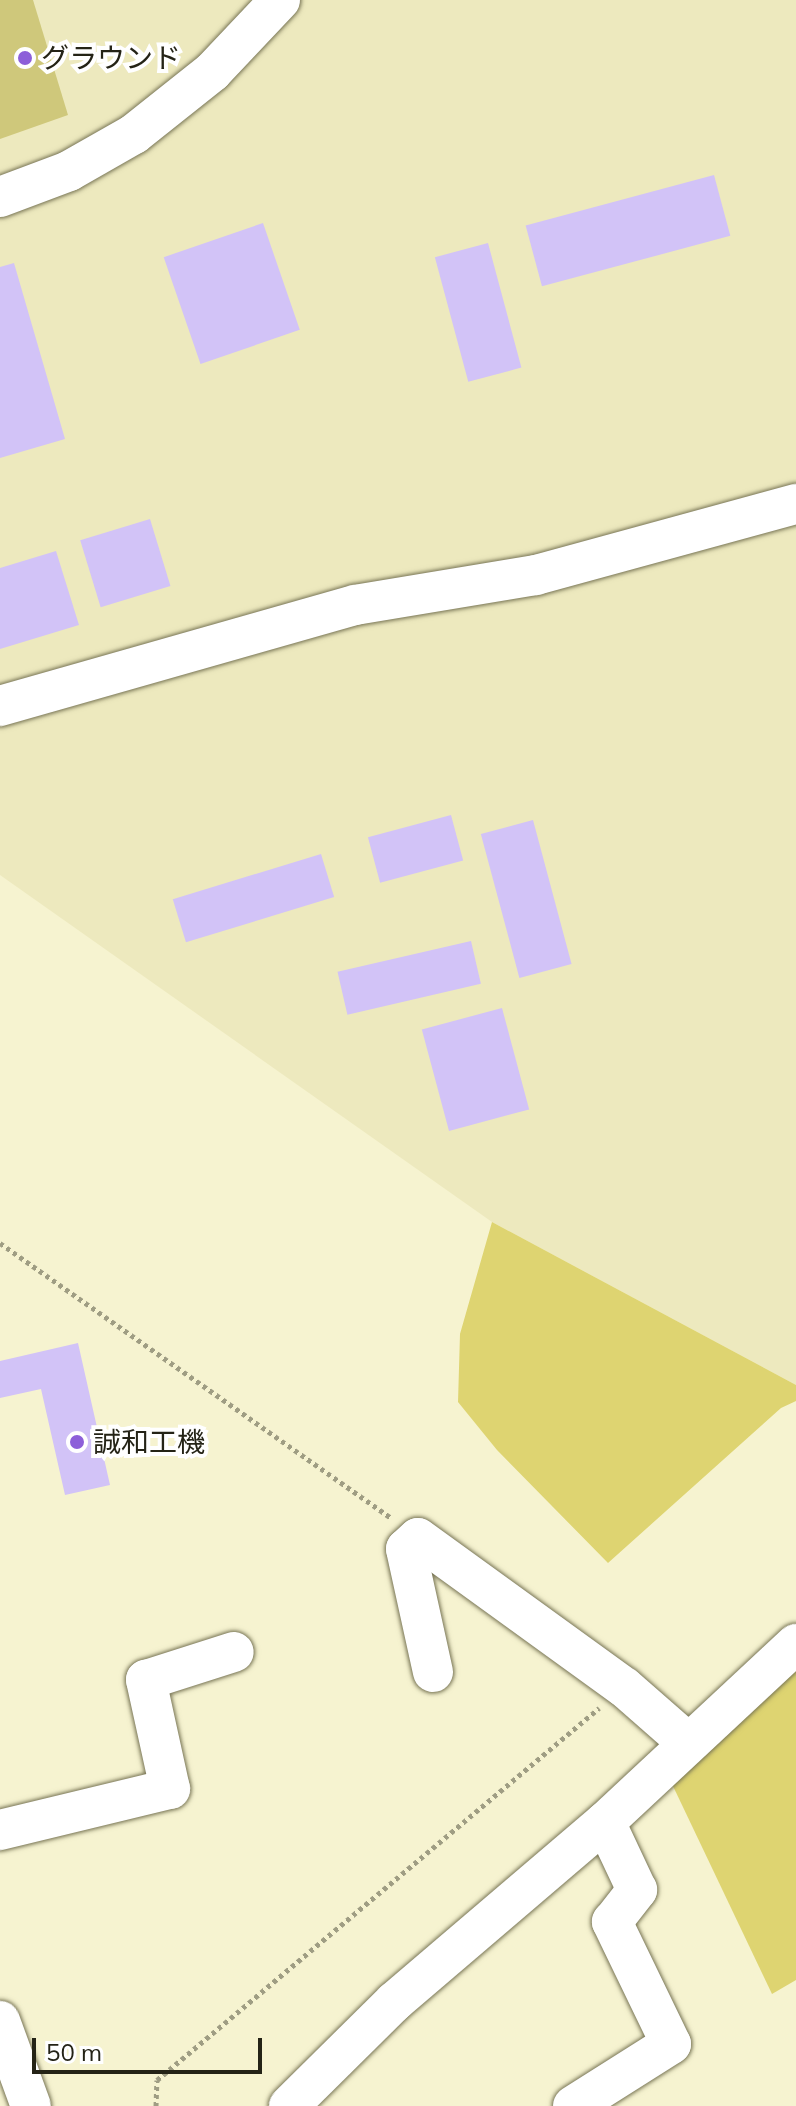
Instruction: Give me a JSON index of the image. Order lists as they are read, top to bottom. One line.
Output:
{"places":["グラウンド","誠和工機"],"scale_bar":"50 m"}
